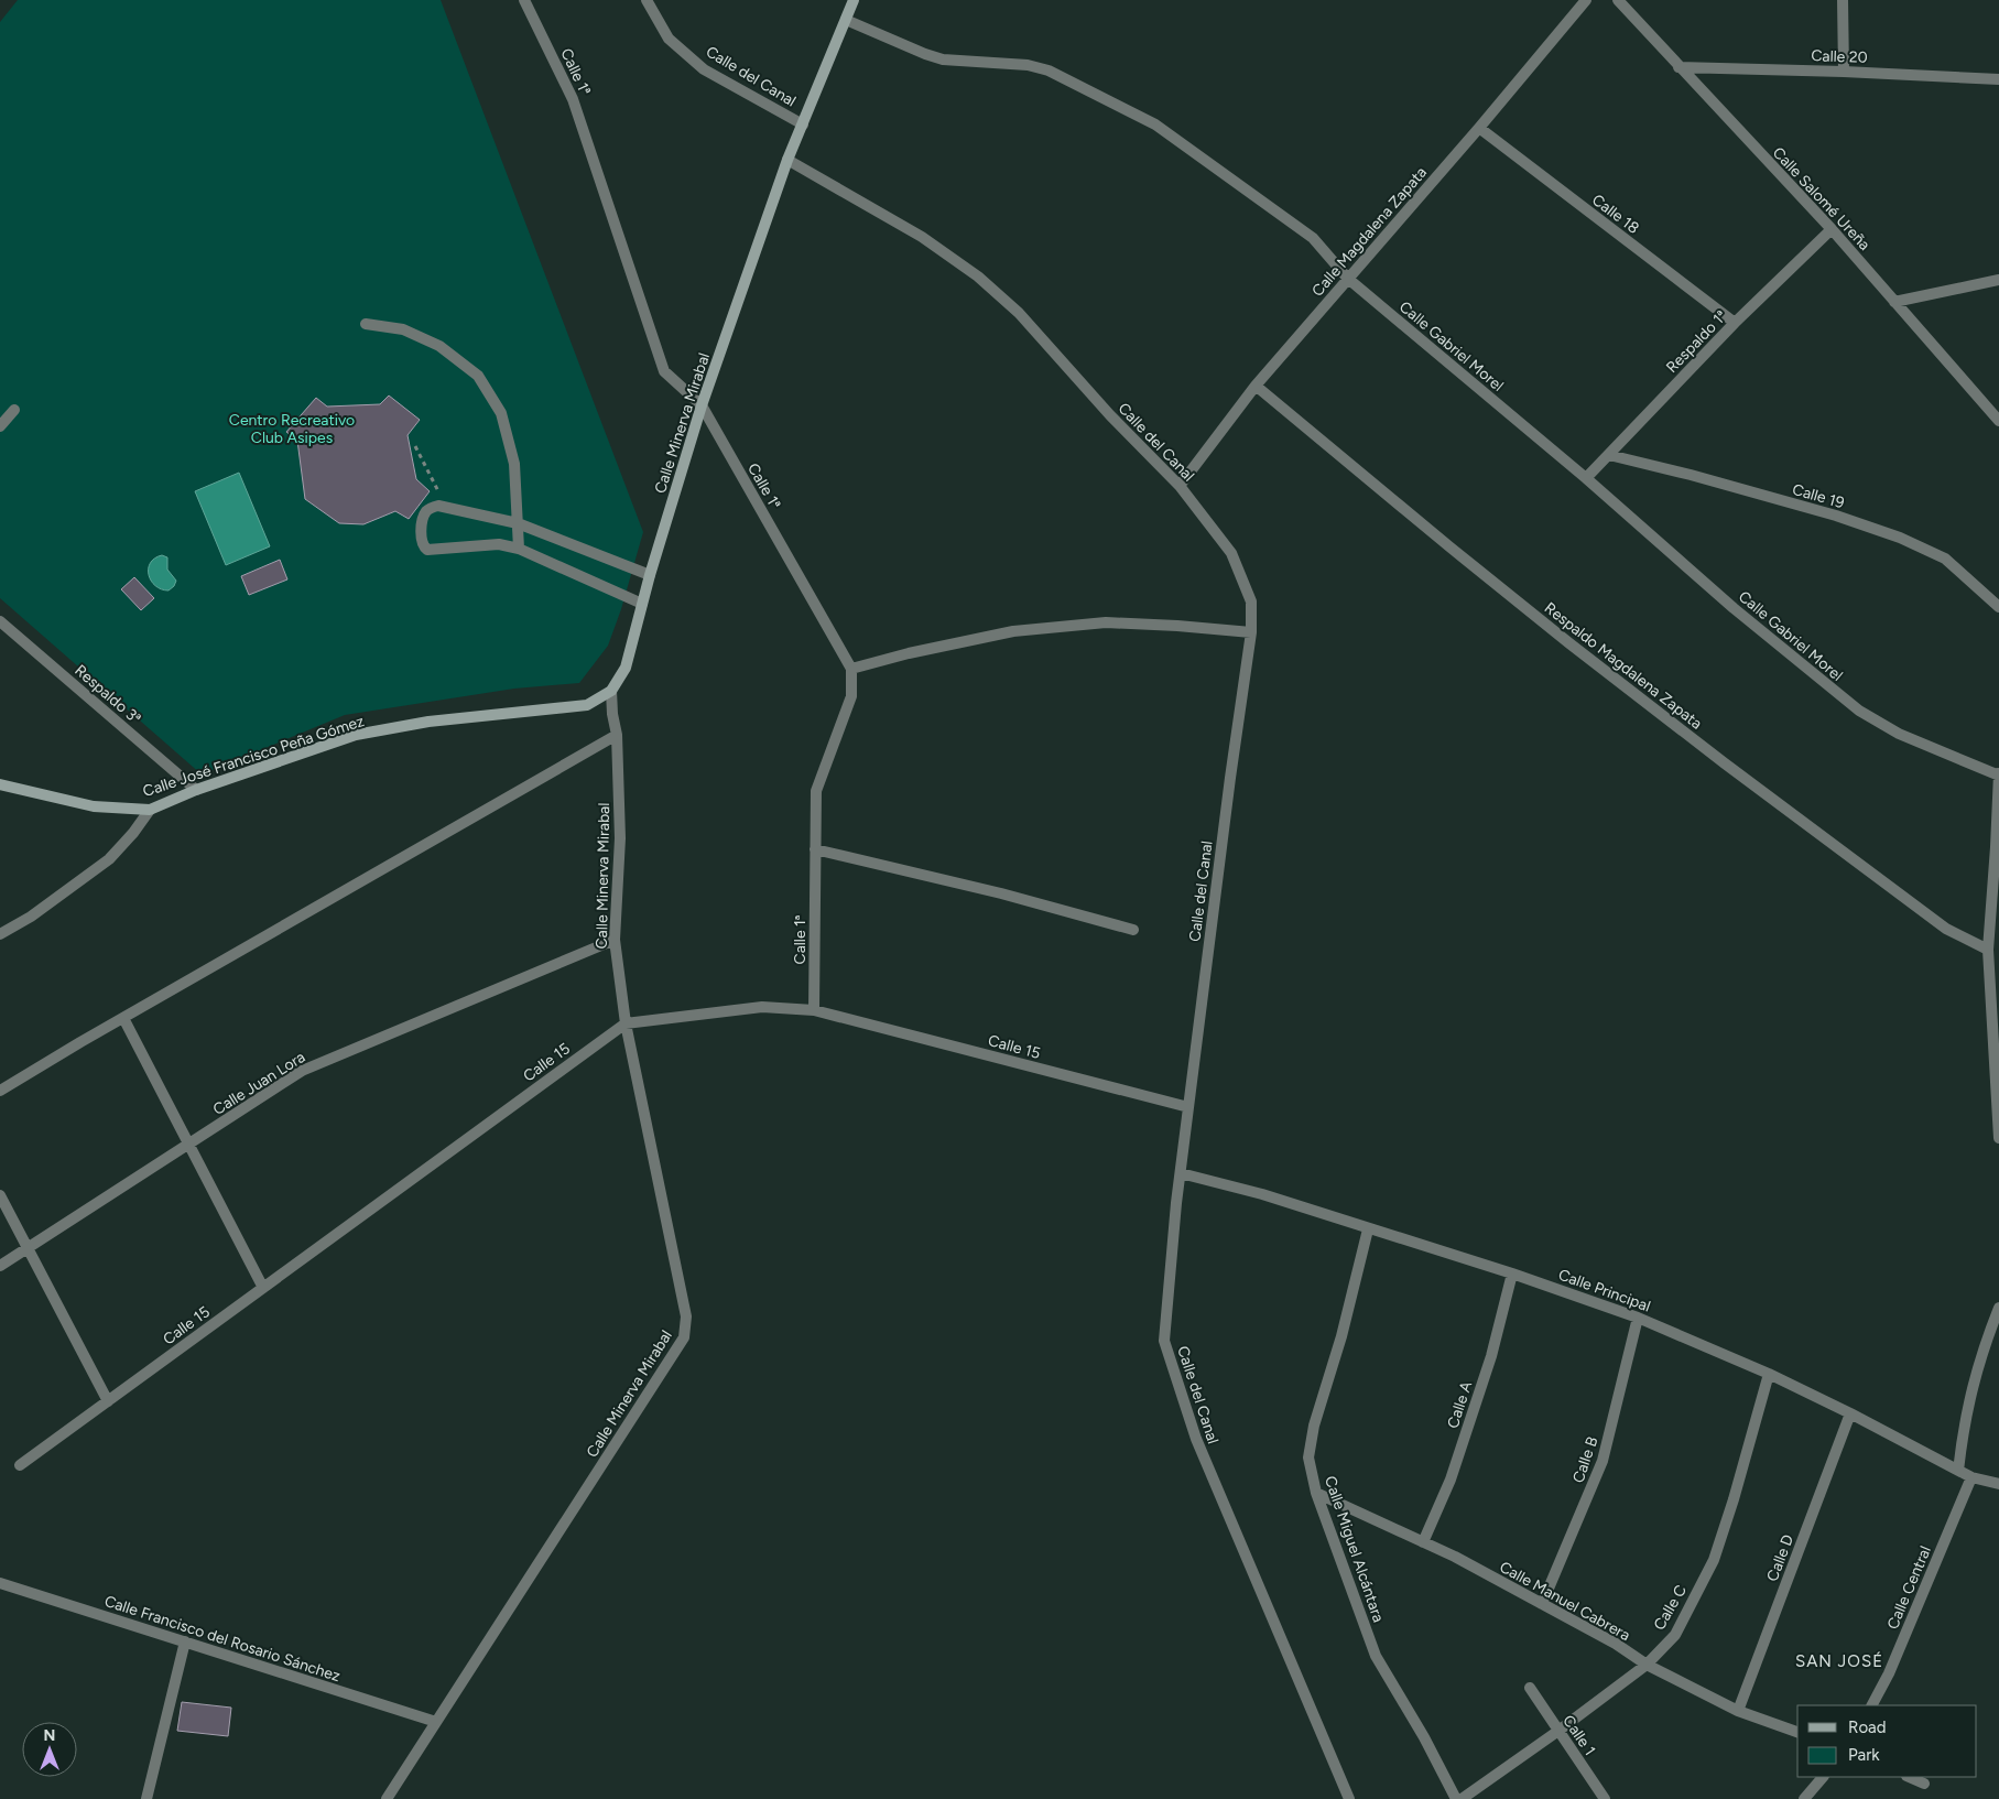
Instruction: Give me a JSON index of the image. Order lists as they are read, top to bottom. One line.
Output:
{"streets":{"street":["Calle 20","Calle 1ª","Calle del Canal","Calle Salomé Ureña","Calle 18","Calle Magdalena Zapata","Respaldo 1ª","Calle Gabriel Morel","Calle Minerva Mirabal","Calle 19","Respaldo Magdalena Zapata","Respaldo 3ª","Calle José Francisco Peña Gómez","Calle 15","Calle Juan Lora","Calle Principal","Calle A","Calle B","Calle Miguel Alcántara","Calle D","Calle Central","Calle Manuel Cabrera","Calle C","Calle Francisco del Rosario Sánchez","Calle 1"]},"crossings":[["Calle 20","Calle Salomé Ureña"],["Calle 1ª","Calle Minerva Mirabal"],["Calle 1ª","Calle 15"],["Calle del Canal","Calle Magdalena Zapata"],["Calle del Canal","Calle Minerva Mirabal"],["Calle del Canal","Calle 15"],["Calle del Canal","Calle Principal"],["Calle Salomé Ureña","Respaldo 1ª"],["Calle 18","Calle Magdalena Zapata"],["Calle 18","Respaldo 1ª"],["Calle Magdalena Zapata","Calle Gabriel Morel"],["Calle Magdalena Zapata","Respaldo Magdalena Zapata"],["Respaldo 1ª","Calle Gabriel Morel"],["Respaldo 1ª","Calle 19"],["Calle Gabriel Morel","Calle Minerva Mirabal"],["Calle Minerva Mirabal","Calle José Francisco Peña Gómez"],["Calle Minerva Mirabal","Calle 15"],["Calle Minerva Mirabal","Calle Juan Lora"],["Calle Minerva Mirabal","Calle Francisco del Rosario Sánchez"],["Respaldo 3ª","Calle José Francisco Peña Gómez"],["Calle Principal","Calle A"],["Calle Principal","Calle B"],["Calle Principal","Calle Miguel Alcántara"],["Calle Principal","Calle D"],["Calle Principal","Calle Central"],["Calle Principal","Calle C"],["Calle A","Calle Manuel Cabrera"],["Calle B","Calle Manuel Cabrera"],["Calle Miguel Alcántara","Calle Manuel Cabrera"],["Calle D","Calle Manuel Cabrera"],["Calle Manuel Cabrera","Calle C"],["Calle C","Calle 1"]],"districts":["SAN JOSÉ"],"parks":["Centro Recreativo Club Asipes"],"legend":["Road","Park"],"north":"top"}
